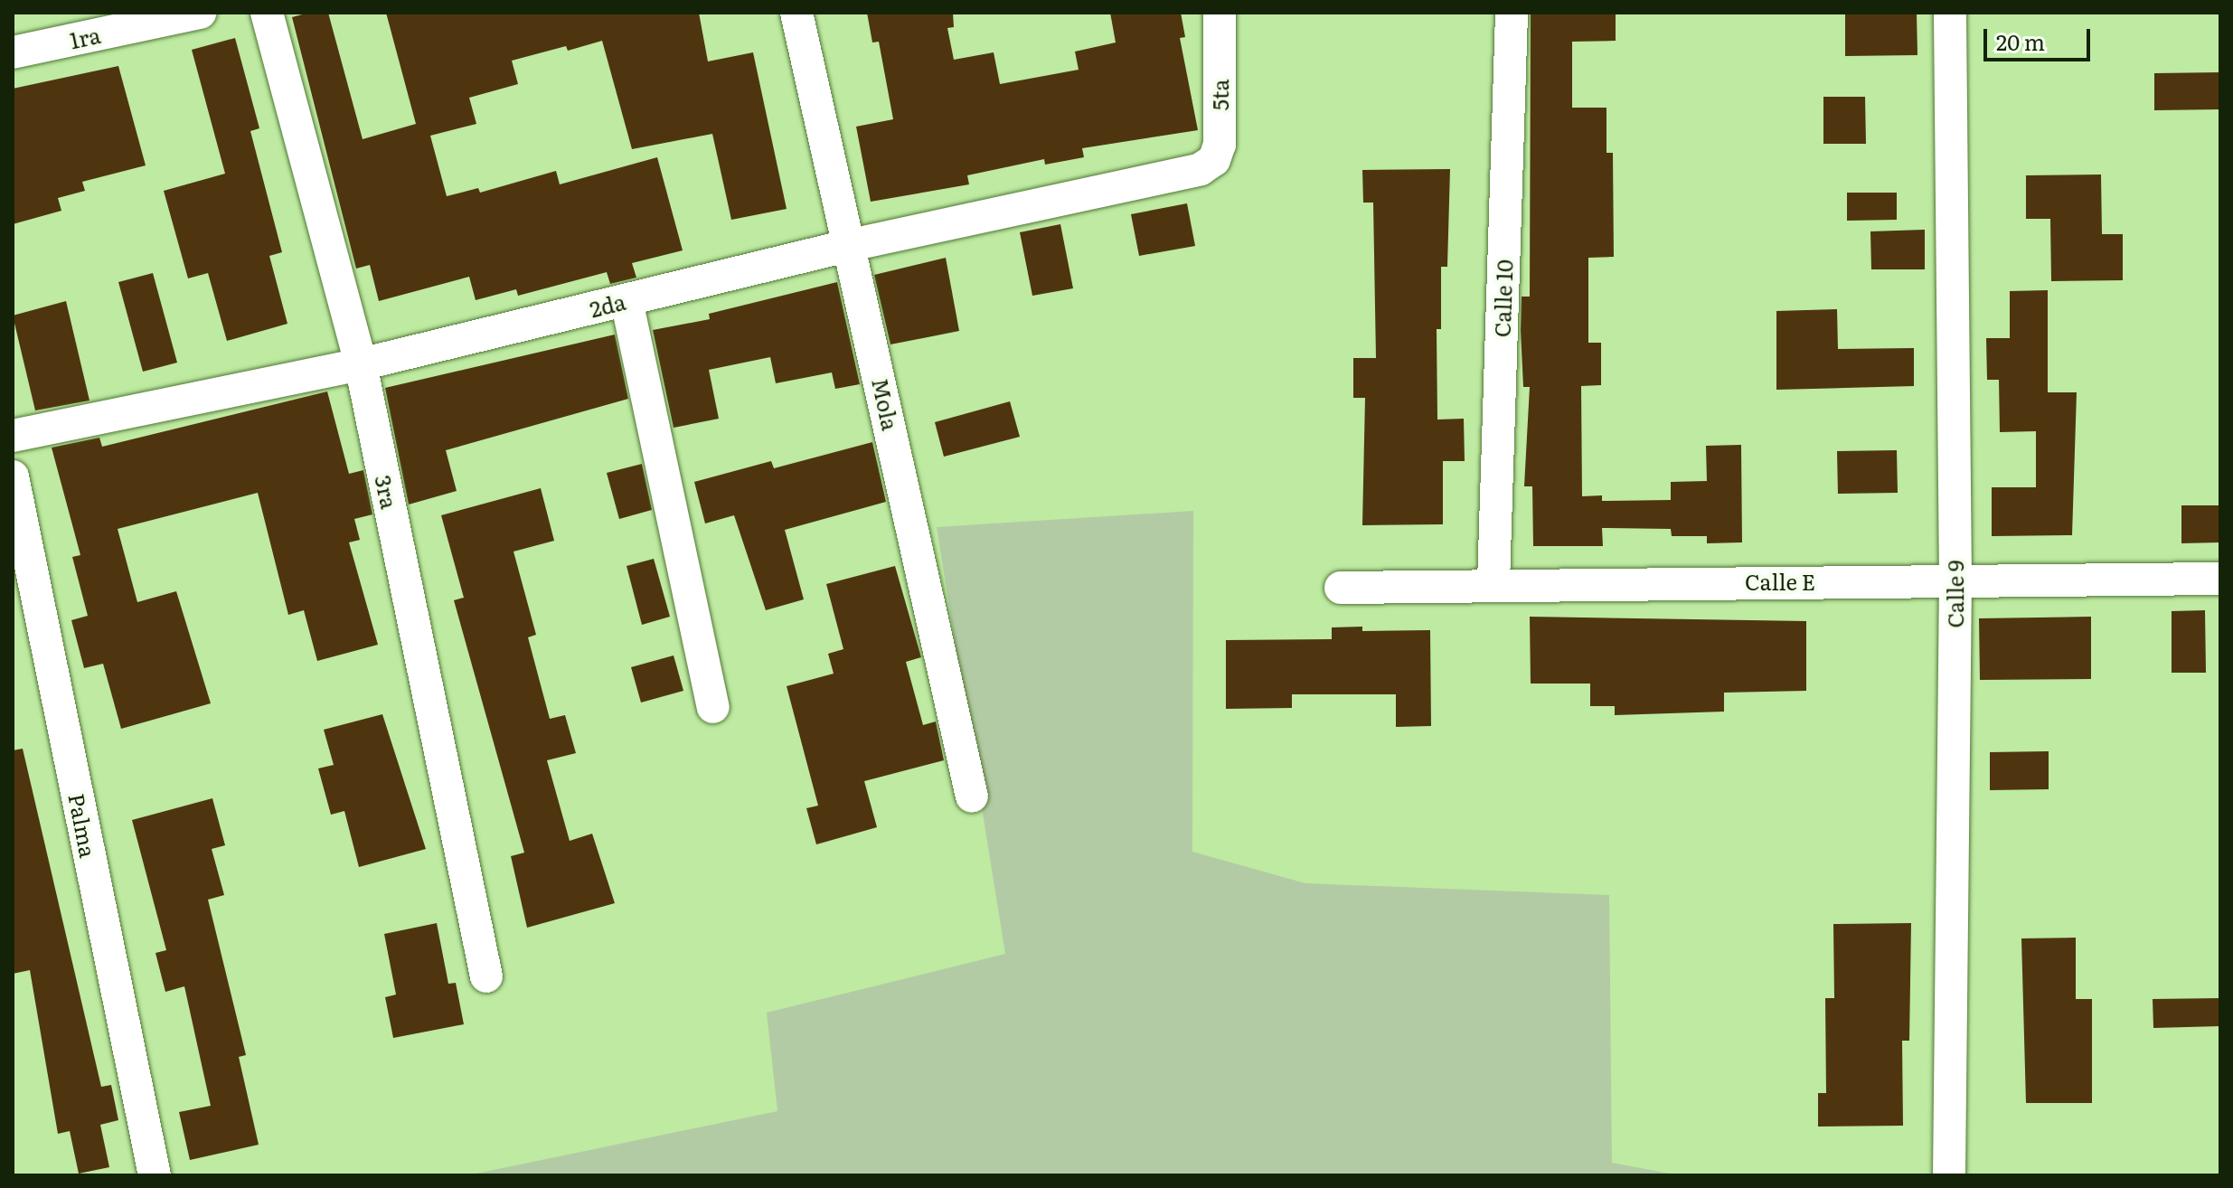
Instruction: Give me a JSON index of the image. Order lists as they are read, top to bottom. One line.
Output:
{"streets":{"street":["1ra","5ta","Calle 10","2da","Mola","3ra","Calle E","Calle 9","Palma"]},"crossings":[["5ta","2da"],["Calle 10","Calle E"],["2da","Mola"],["2da","3ra"],["Calle E","Calle 9"]],"scale_bar":"20 m"}
